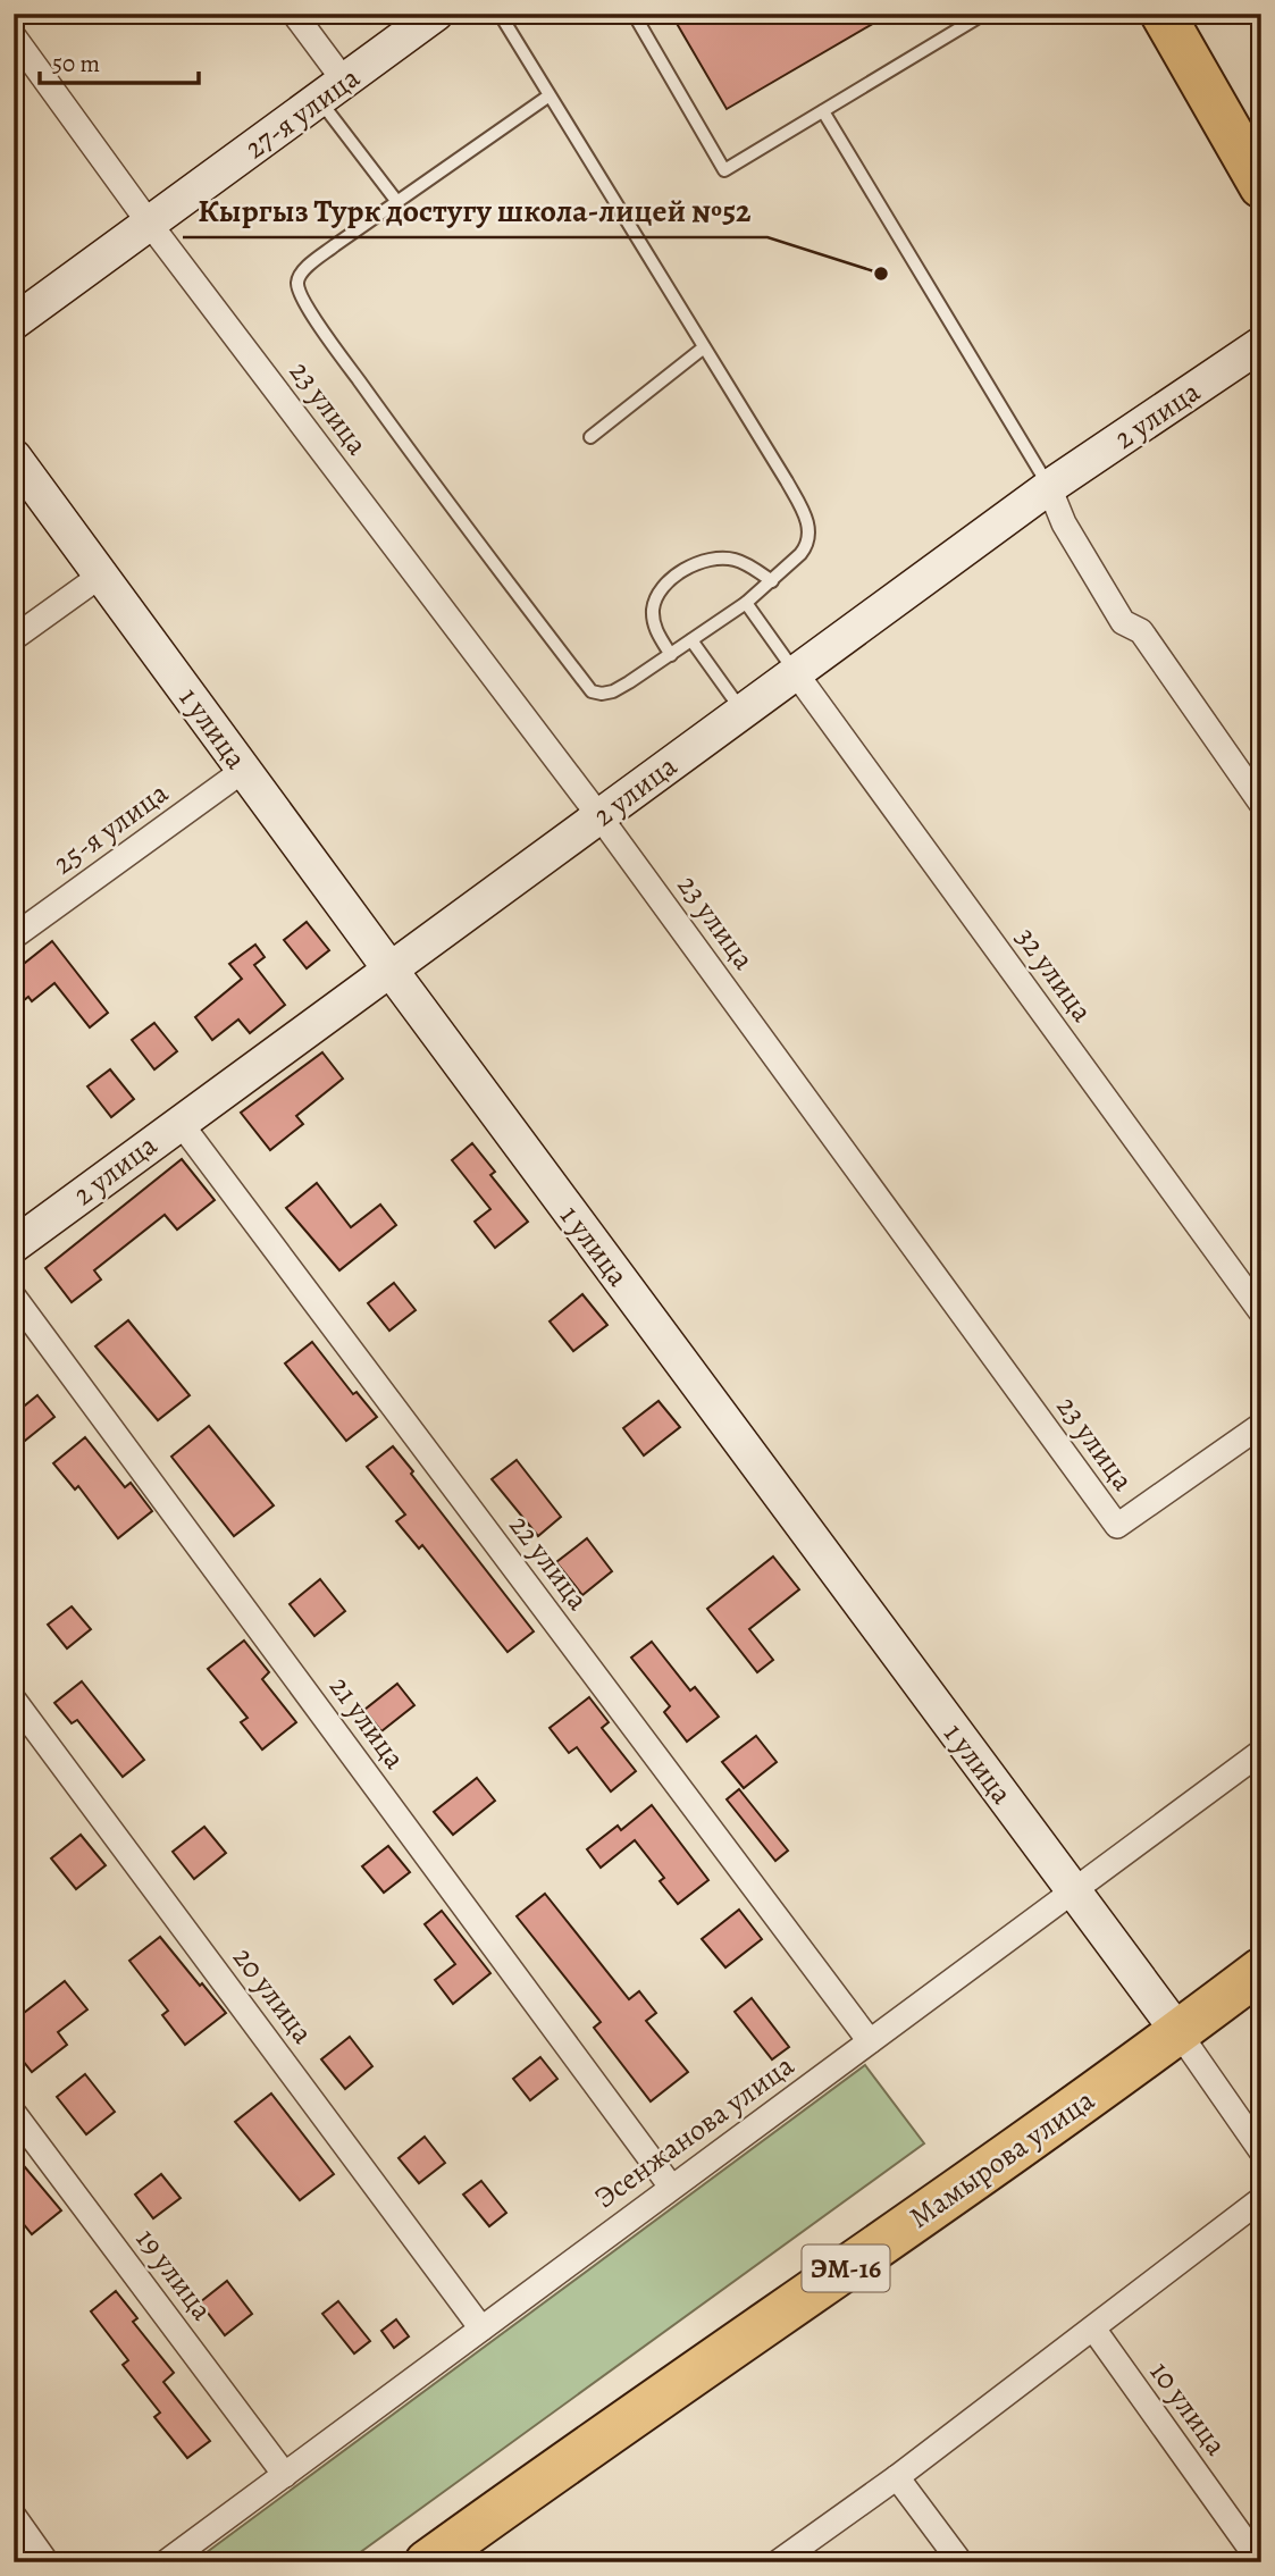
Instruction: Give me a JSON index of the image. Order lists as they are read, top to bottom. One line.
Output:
{"streets":{"highway":["Мамырова улица","ЭМ-16"],"street":["27-я улица","23 улица","2 улица","1 улица","25-я улица","32 улица","22 улица","21 улица","20 улица","Эсенжанова улица","19 улица","10 улица"]},"crossings":[["27-я улица","23 улица"],["23 улица","2 улица"],["2 улица","1 улица"],["2 улица","32 улица"],["2 улица","22 улица"],["1 улица","25-я улица"],["1 улица","Эсенжанова улица"],["1 улица","Мамырова улица"],["22 улица","Эсенжанова улица"],["21 улица","Эсенжанова улица"],["20 улица","Эсенжанова улица"],["Эсенжанова улица","19 улица"]],"places":["Кыргыз Турк достугу школа-лицей №52"],"scale_bar":"50 m"}
